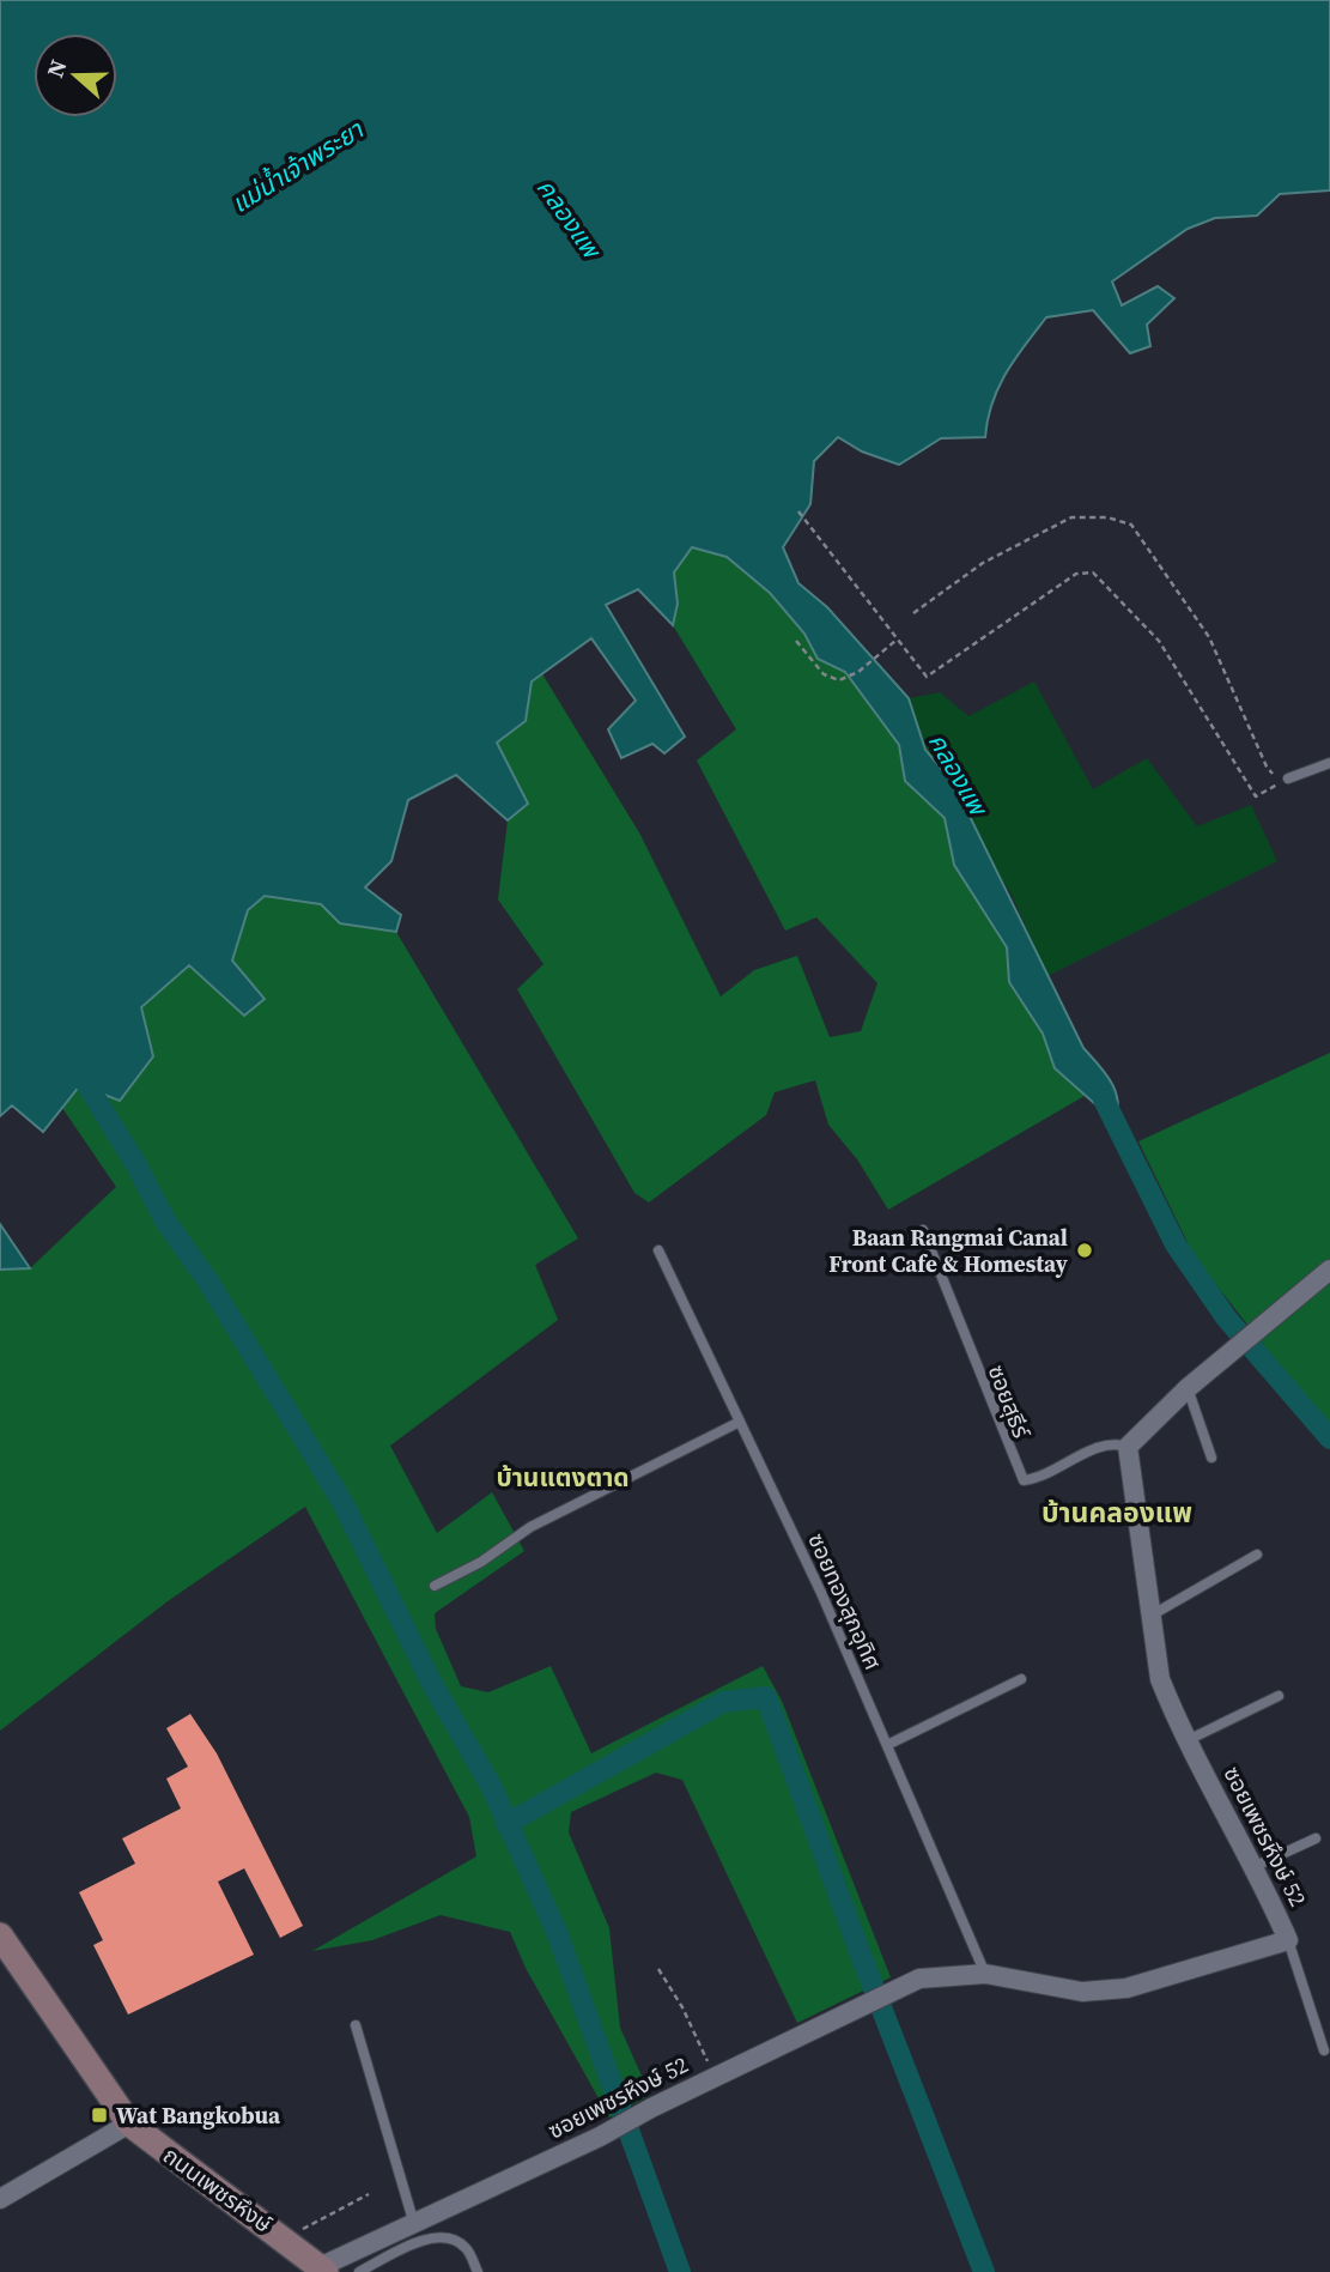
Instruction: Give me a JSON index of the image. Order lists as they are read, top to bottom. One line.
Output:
{"streets":{"main road":["ถนนเพชรหึงษ์"],"street":["ซอยเพชรหึงษ์ 52"],"lane":["ซอยสุธีร์","ซอยทองสุกอุทิศ"]},"crossings":[["ซอยสุธีร์","ซอยเพชรหึงษ์ 52"],["ซอยทองสุกอุทิศ","ซอยเพชรหึงษ์ 52"],["ซอยเพชรหึงษ์ 52","ถนนเพชรหึงษ์"]],"districts":["บ้านแตงตาด","บ้านคลองแพ"],"water":["แม่น้ำเจ้าพระยา","คลองแพ"],"places":{"other":["Baan Rangmai Canal Front Cafe & Homestay"],"transit":["Wat Bangkobua"]},"north":"left"}
